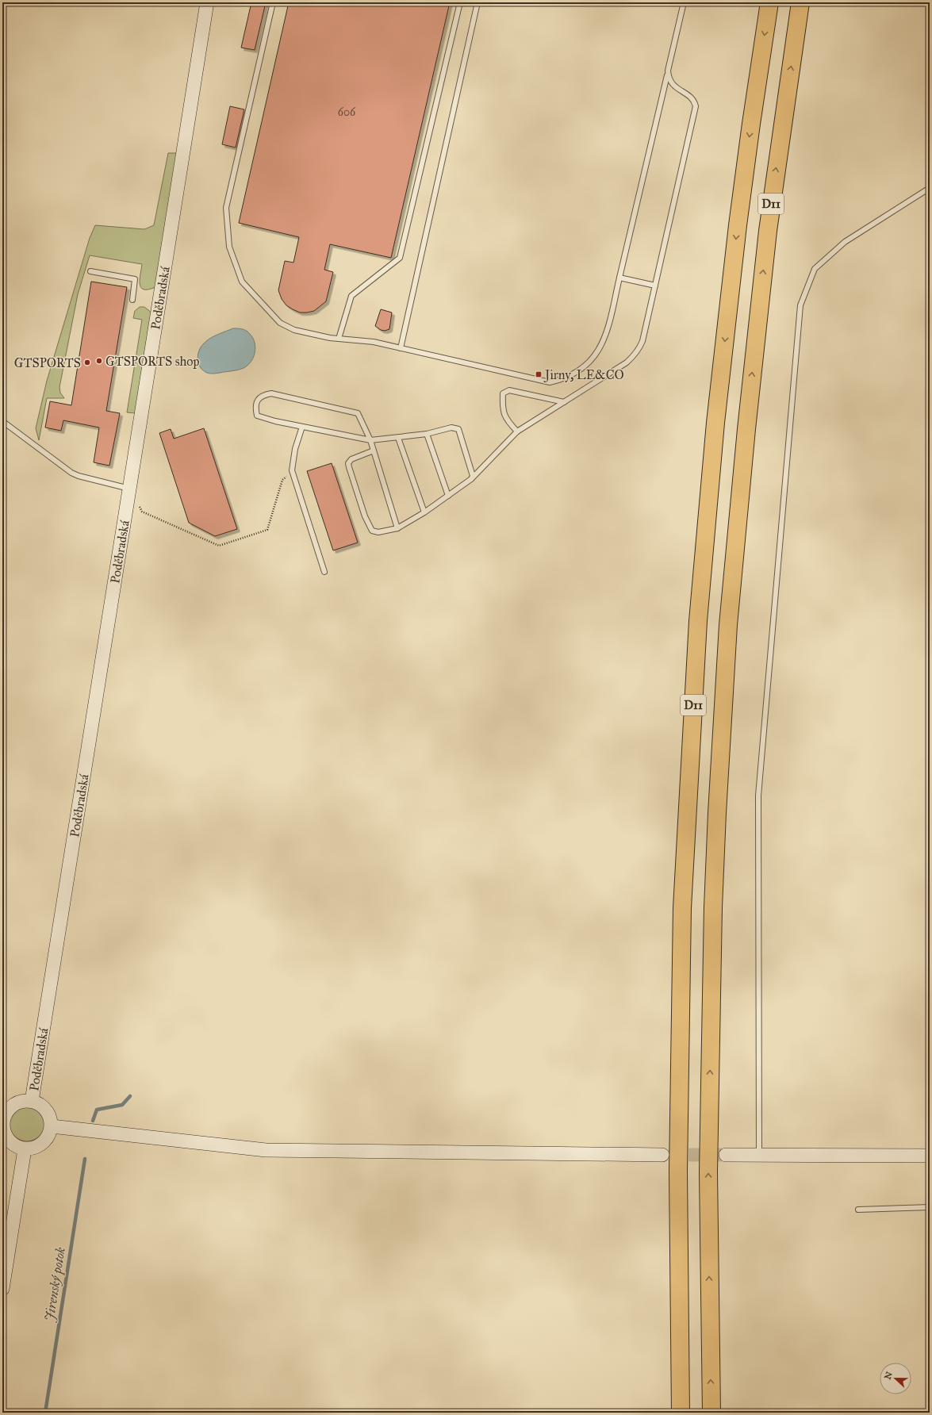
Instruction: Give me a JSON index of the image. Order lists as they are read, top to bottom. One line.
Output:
{"streets":{"highway":["D11"],"main road":["Poděbradská"]},"water":["Jirenský potok"],"places":{"other":["GTSPORTS shop","GTSPORTS"],"transit":["Jirny, LE&CO"]},"house_numbers":["606"],"north":"left"}
